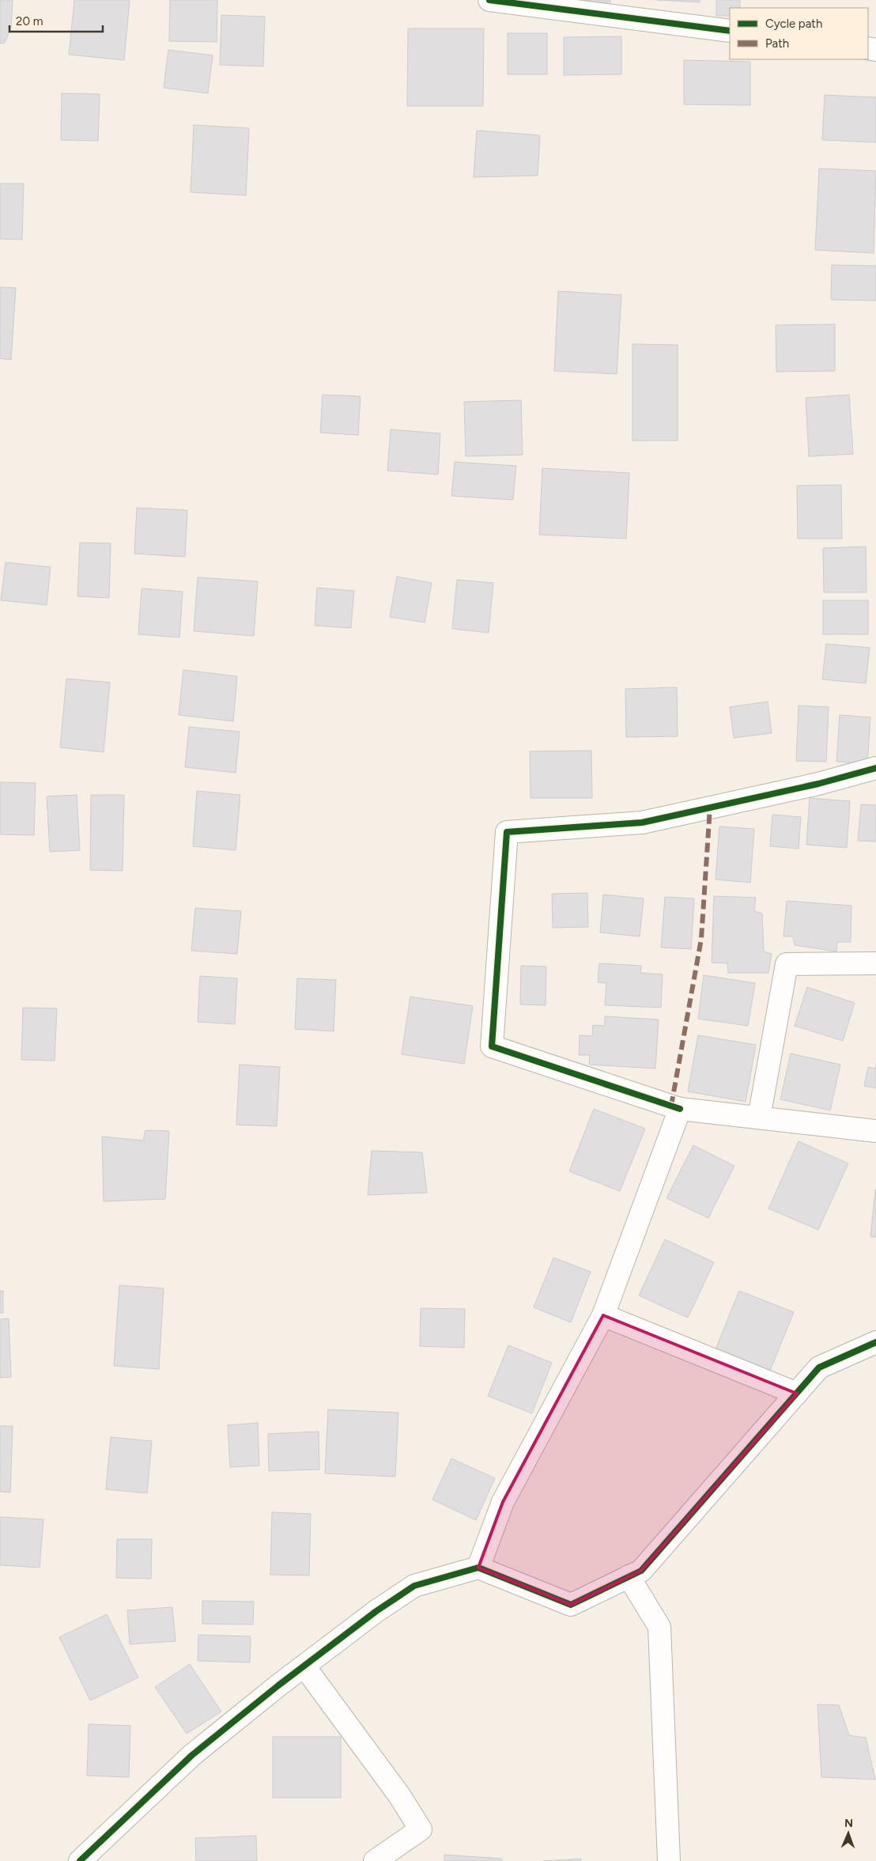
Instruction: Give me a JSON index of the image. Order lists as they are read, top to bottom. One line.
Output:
{"legend":["Cycle path","Path"],"scale_bar":"20 m","north":"top"}
